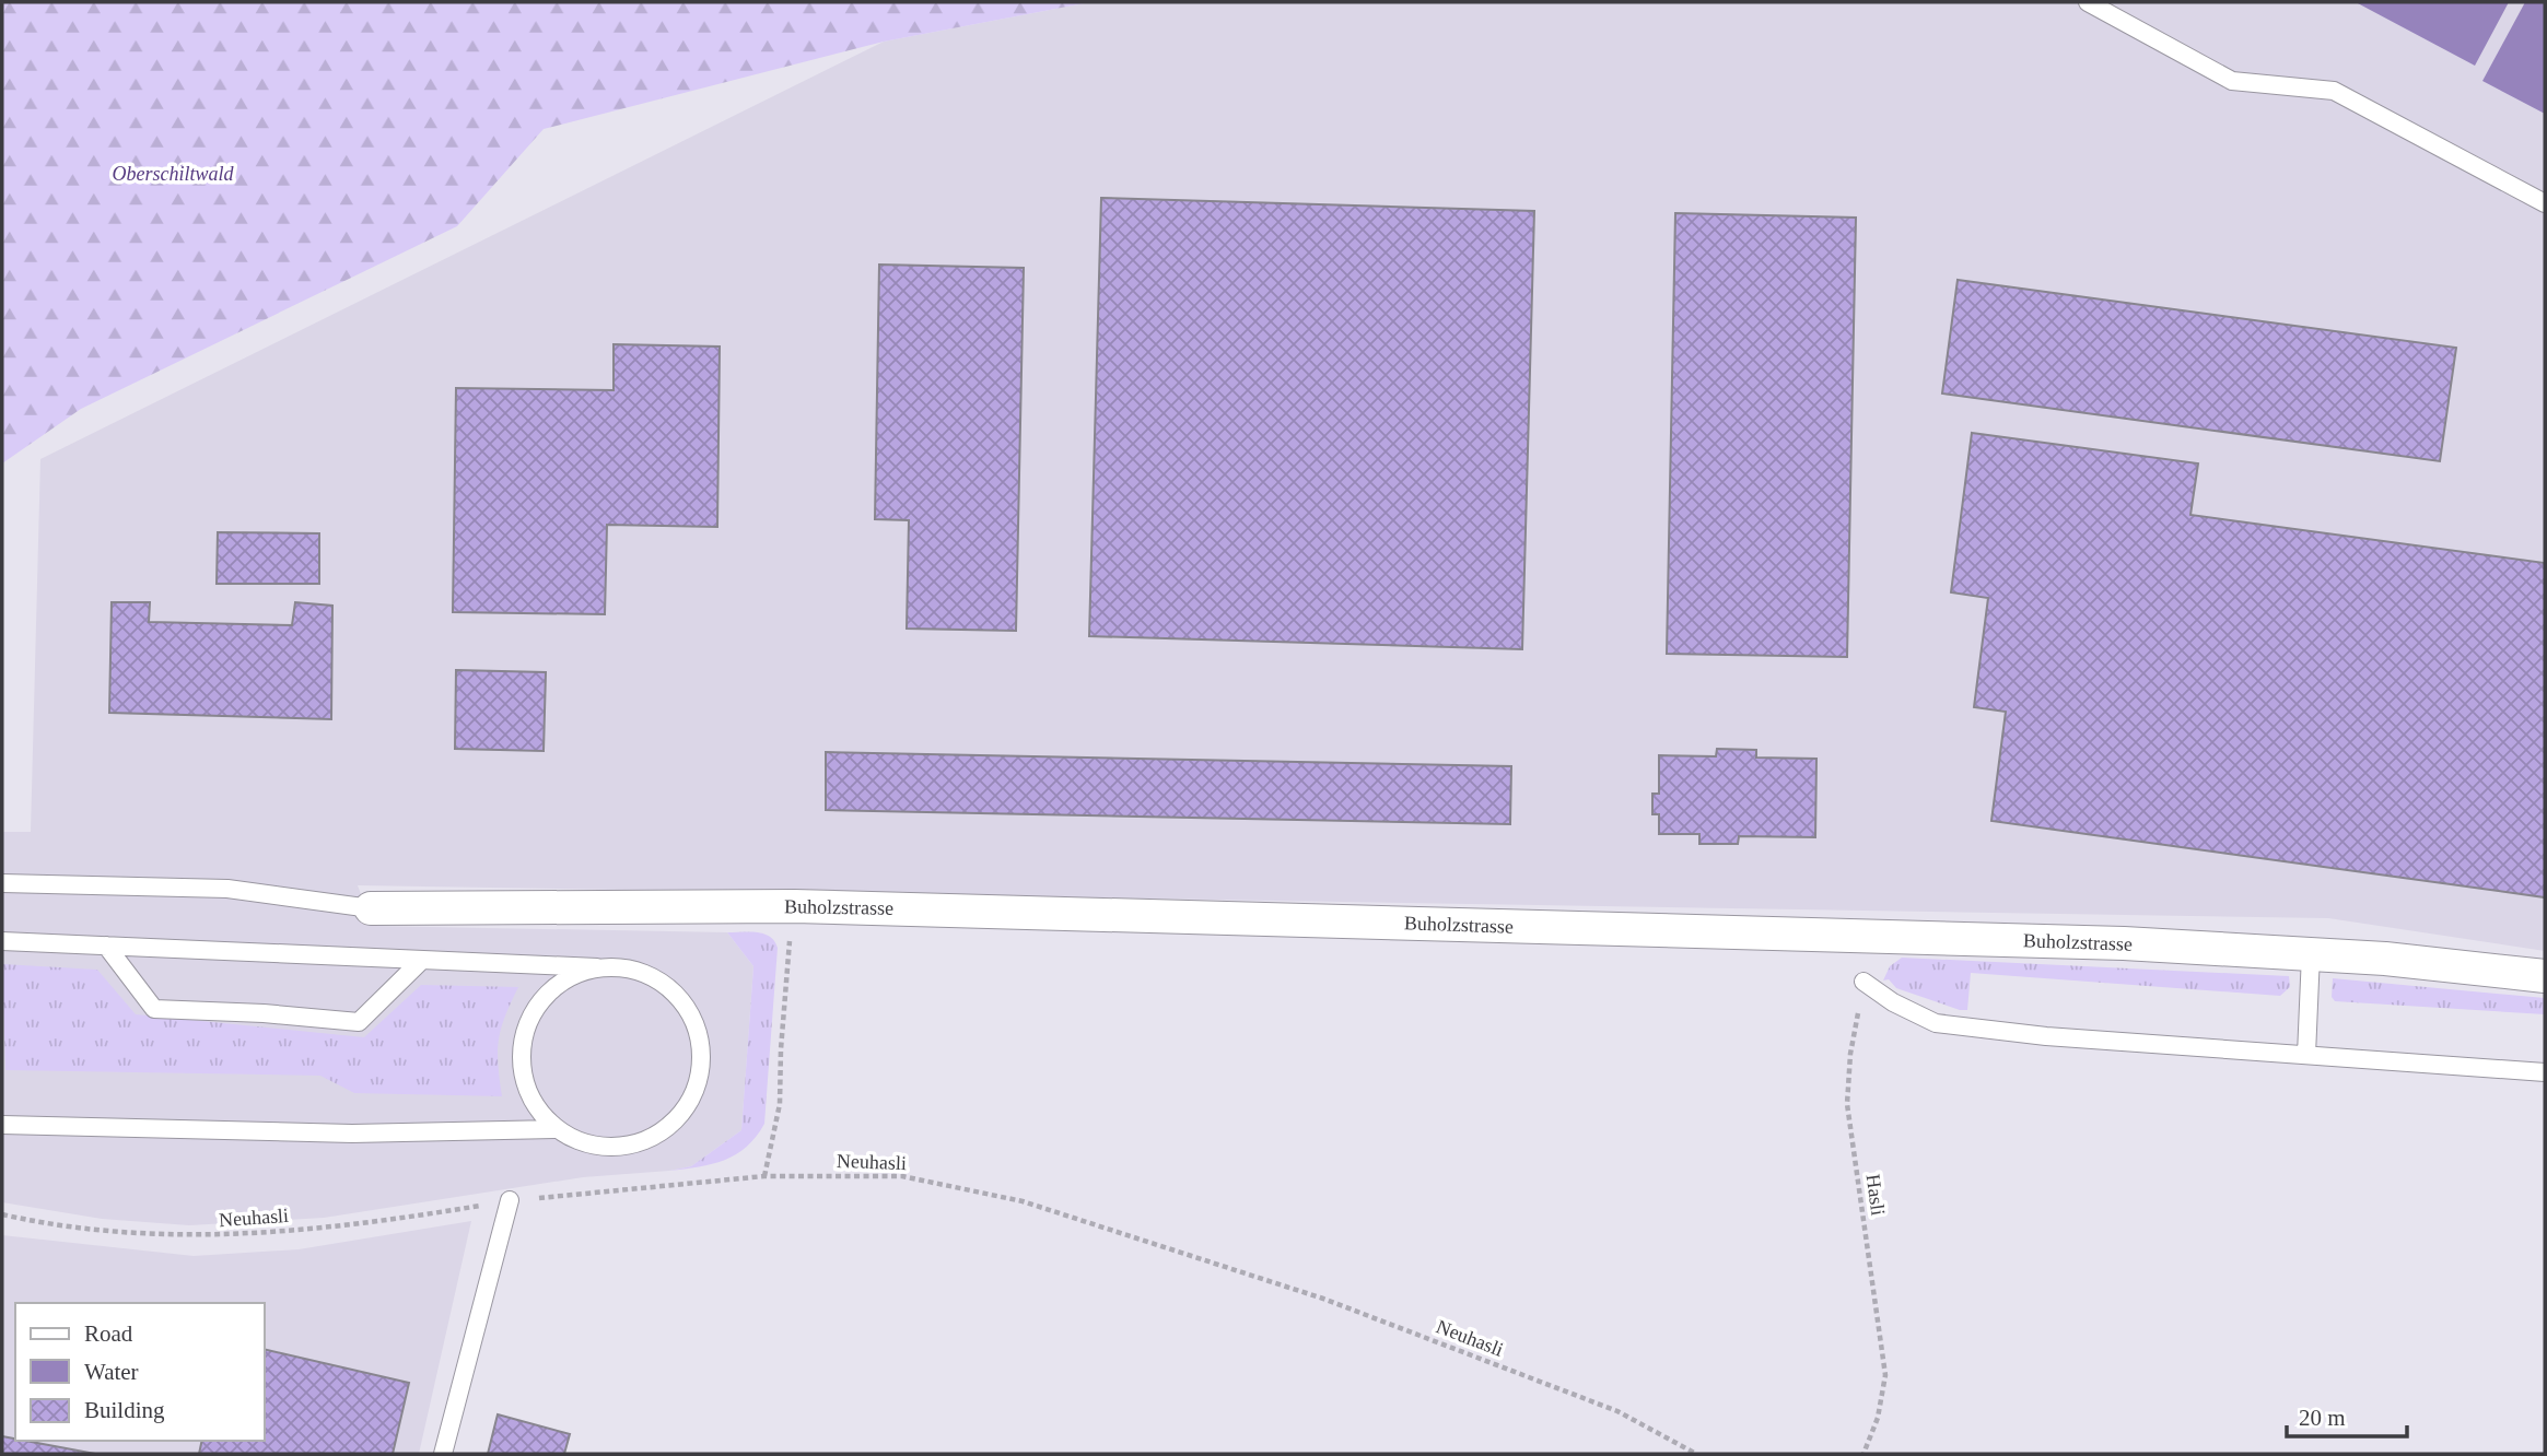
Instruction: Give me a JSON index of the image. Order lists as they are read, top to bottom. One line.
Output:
{"streets":{"street":["Buholzstrasse"],"path":["Neuhasli","Hasli"]},"parks":["Oberschiltwald"],"legend":["Road","Water","Building"],"scale_bar":"20 m"}
